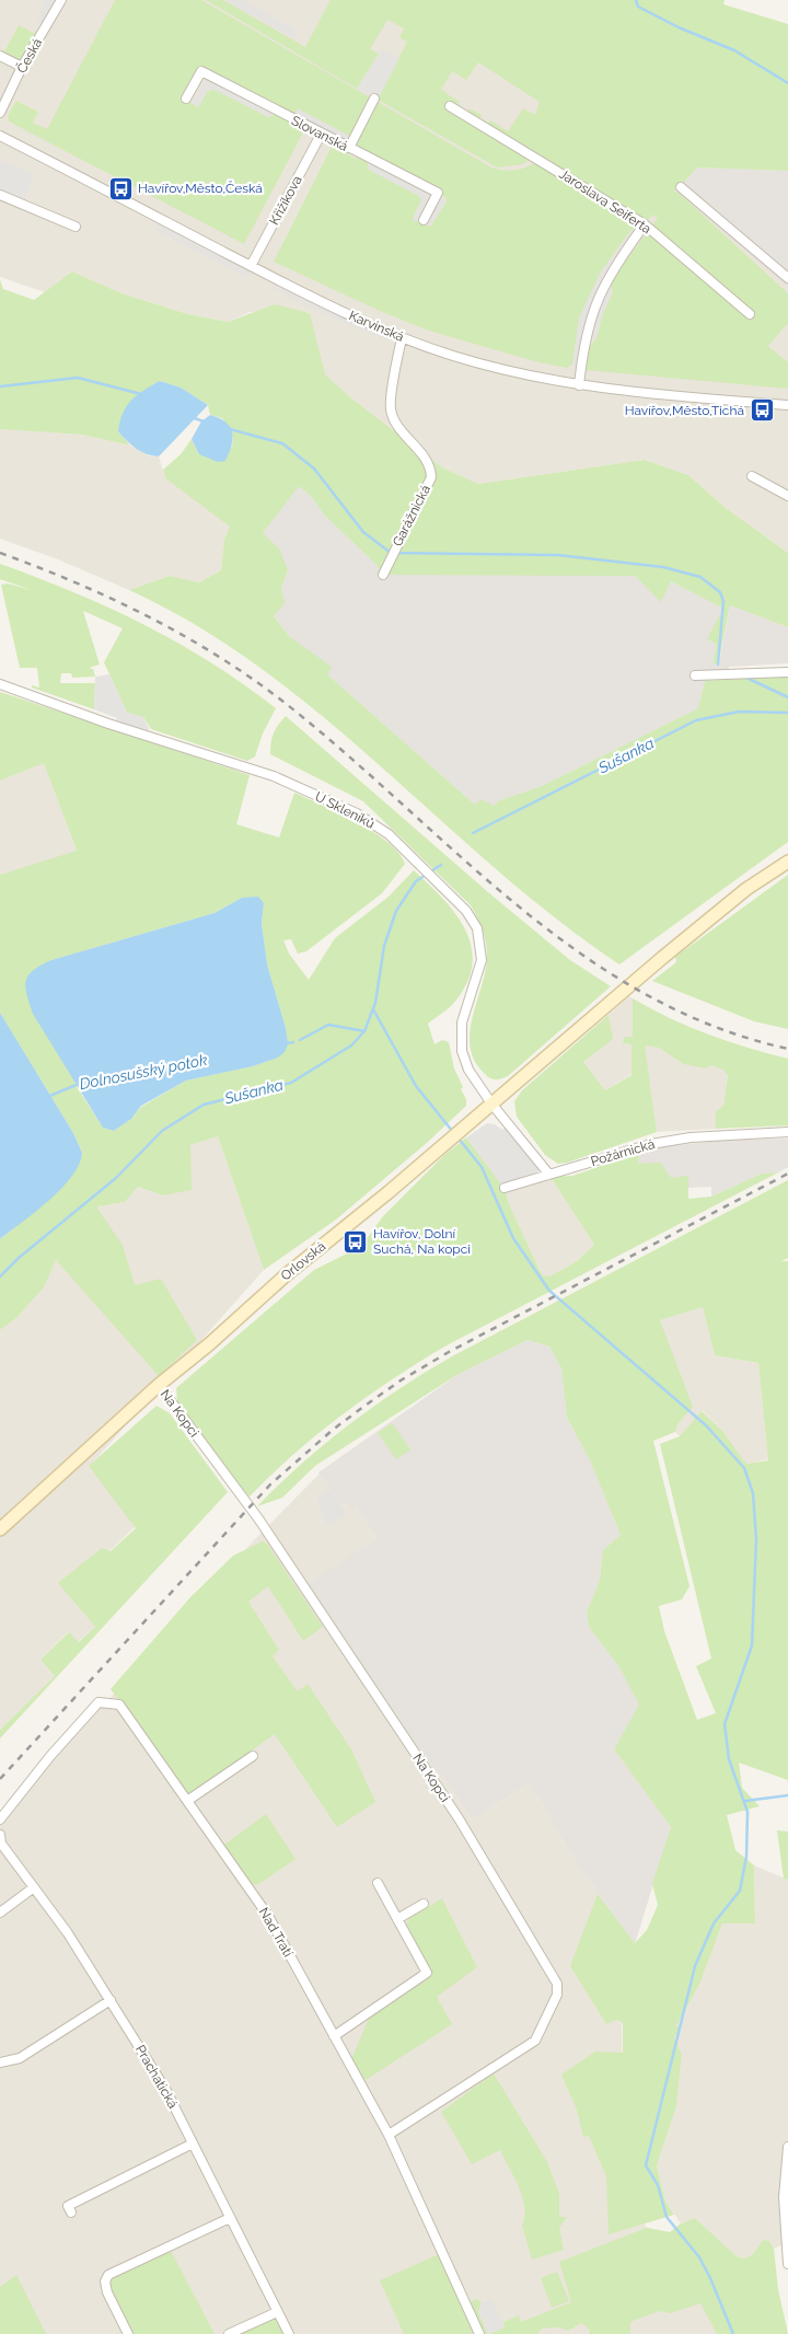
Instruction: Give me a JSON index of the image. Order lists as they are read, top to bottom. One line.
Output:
{"streets":{"main road":["Orlovská"],"street":["Česká","Slovanská","Křižíkova","Jaroslava Seiferta","Karvinská","Garážnická","U Skleníků","Požárnická","Na Kopci","Nad Tratí","Prachatická"]},"crossings":[["Slovanská","Křižíkova"],["Křižíkova","Karvinská"],["Karvinská","Garážnická"],["U Skleníků","Orlovská"],["Orlovská","Na Kopci"],["Na Kopci","Nad Tratí"]],"water":["Sušanka","Dolnosušský potok"],"places":{"bus stop":["Havířov,Město,Česká","Havířov,Město,Tichá","Havířov, Dolní Suchá, Na kopci"]}}
